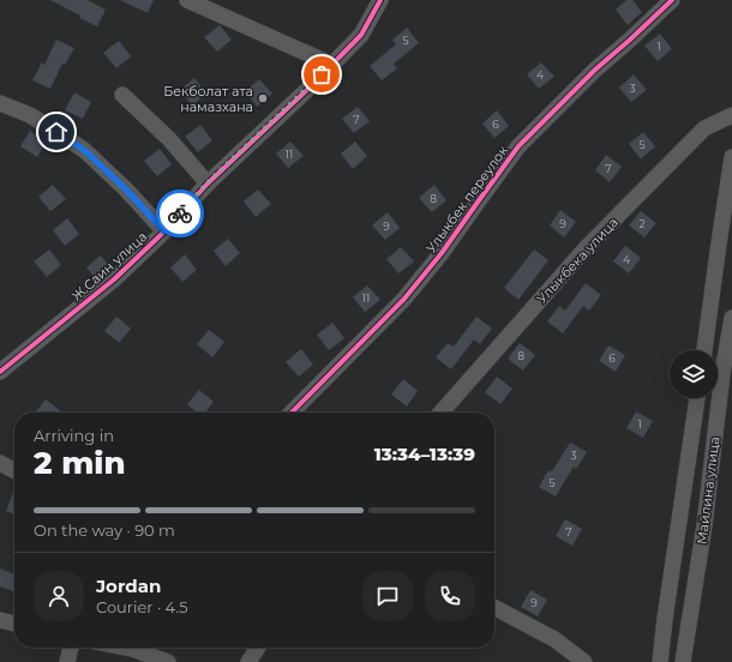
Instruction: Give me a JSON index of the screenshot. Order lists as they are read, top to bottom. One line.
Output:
{"streets":{"street":["Улыкбек переулок","Улыкбека улица","Ж.Саин улица","Майлина улица"]},"places":["Бекболат ата намазхана"],"house_numbers":["5","1","4","3","7","6","5","11","7","8","9","2","9","4","11","8","6","1","3","5","7","9"],"page":{"heading":["2 min","Arriving in","13:34–13:39"],"panel":["Jordan","Courier · 4.5"],"bar":"On the way · 90 m"}}
